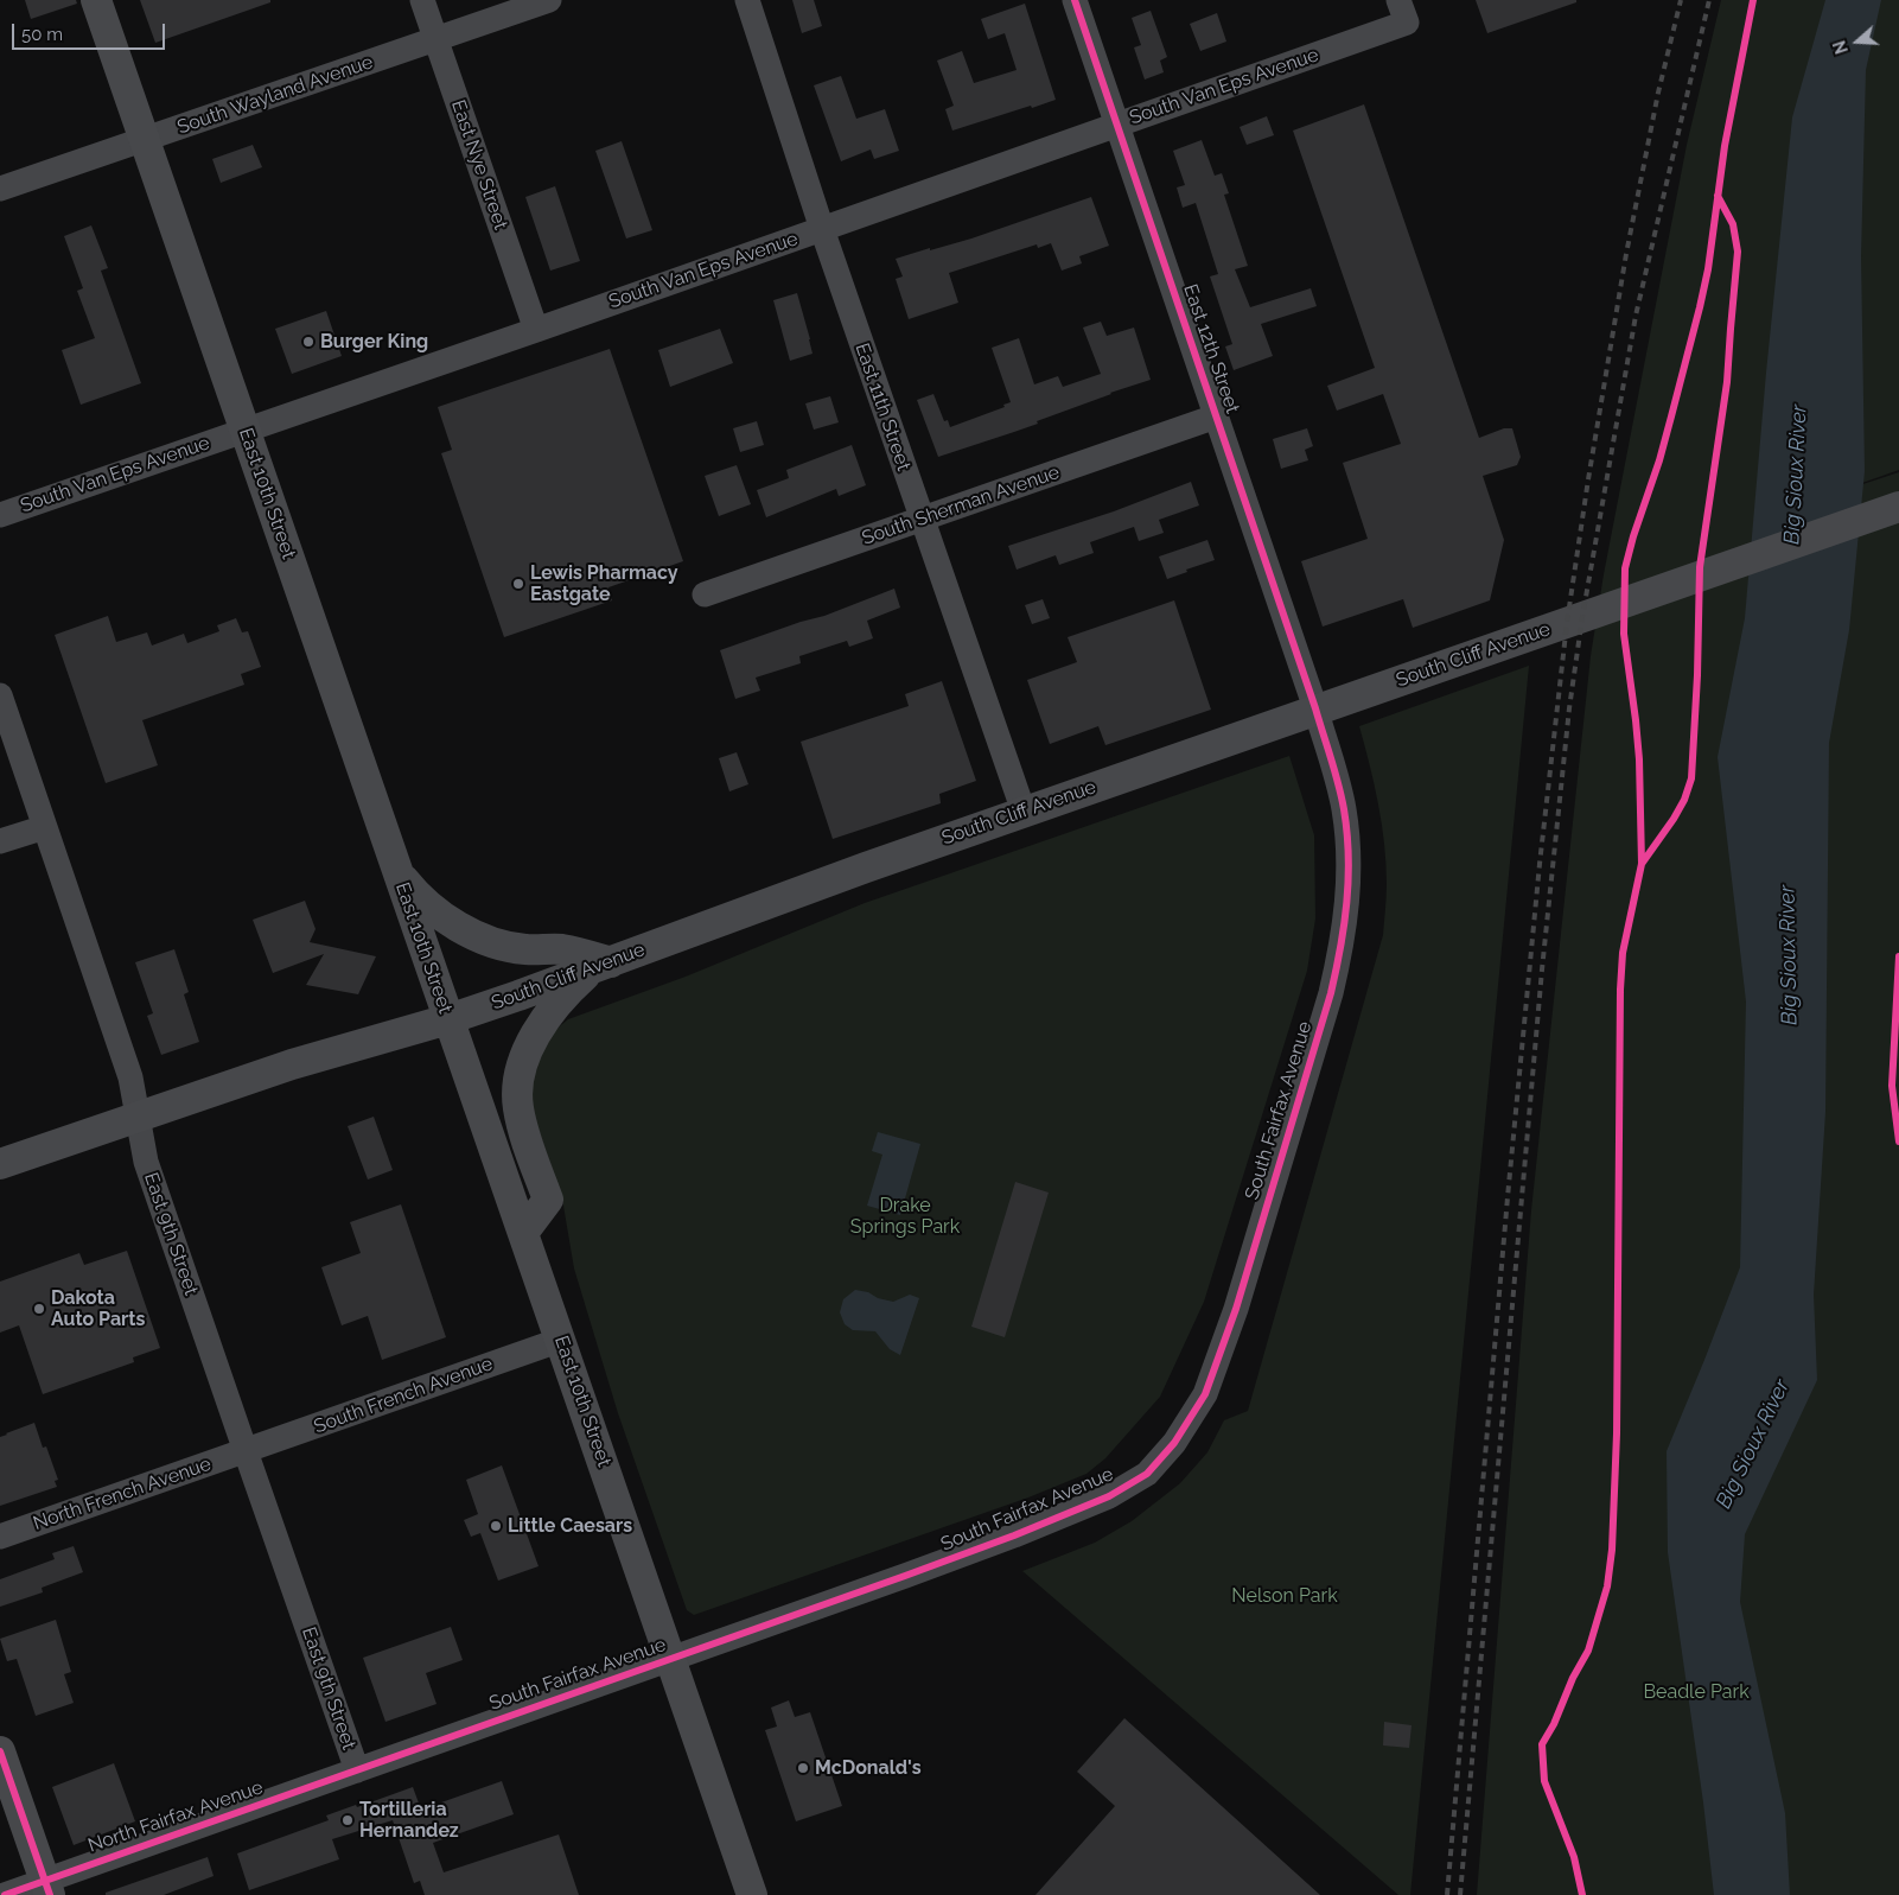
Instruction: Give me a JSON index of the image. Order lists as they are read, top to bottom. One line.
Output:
{"streets":{"main road":["East 10th Street","South Cliff Avenue"],"street":["South Van Eps Avenue","South Wayland Avenue","East Nye Street","East 12th Street","East 11th Street","South Sherman Avenue","South Fairfax Avenue","East 9th Street","South French Avenue","North French Avenue","North Fairfax Avenue"]},"crossings":[["South Van Eps Avenue","East Nye Street"],["South Van Eps Avenue","East 12th Street"],["South Van Eps Avenue","East 11th Street"],["South Van Eps Avenue","East 10th Street"],["South Wayland Avenue","East Nye Street"],["South Wayland Avenue","East 10th Street"],["East 12th Street","South Sherman Avenue"],["East 12th Street","South Cliff Avenue"],["East 12th Street","South Fairfax Avenue"],["East 11th Street","South Sherman Avenue"],["East 11th Street","South Cliff Avenue"],["East 10th Street","South Cliff Avenue"],["East 10th Street","South Fairfax Avenue"],["East 10th Street","South French Avenue"],["South Cliff Avenue","South Fairfax Avenue"],["South Cliff Avenue","East 9th Street"],["South Fairfax Avenue","East 9th Street"],["South Fairfax Avenue","North Fairfax Avenue"],["East 9th Street","South French Avenue"],["East 9th Street","North French Avenue"],["East 9th Street","North Fairfax Avenue"],["South French Avenue","North French Avenue"]],"water":["Big Sioux River"],"parks":["Drake Springs Park","Nelson Park","Beadle Park"],"places":["Burger King","Lewis Pharmacy Eastgate","Dakota Auto Parts","Little Caesars","McDonald's","Tortilleria Hernandez"],"scale_bar":"50 m","north":"left"}
